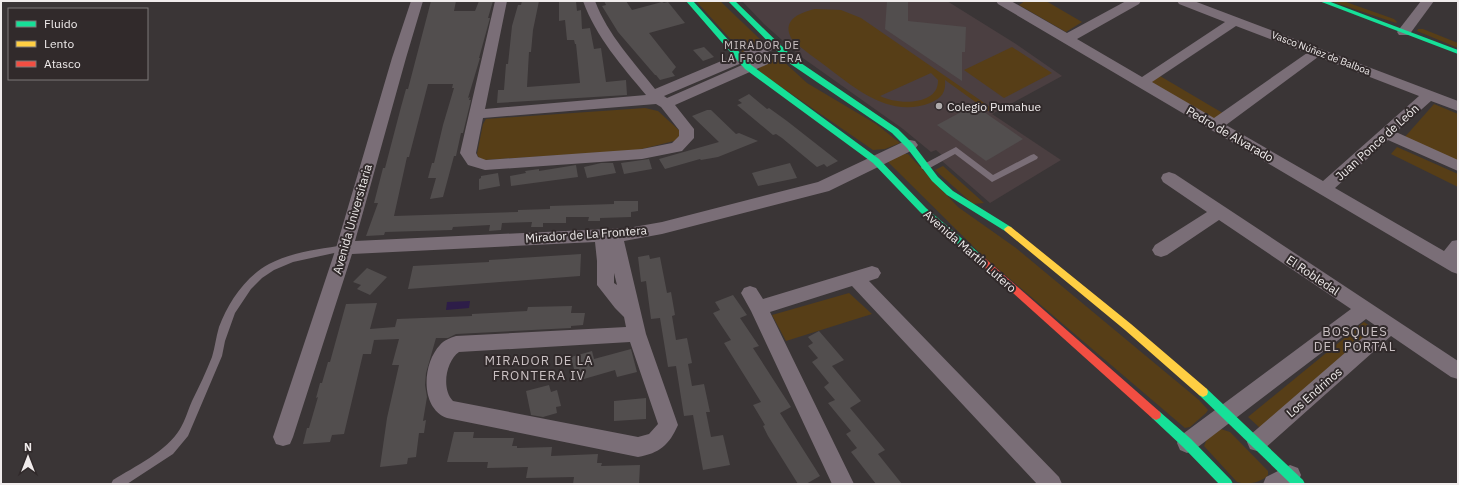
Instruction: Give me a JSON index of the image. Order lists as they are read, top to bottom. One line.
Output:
{"streets":{"street":["Vasco Núñez de Balboa","Pedro de Alvarado","Juan Ponce de León","Avenida Universitaria","Mirador de La Frontera","Avenida Martín Lutero","El Robledal","Los Endrinos"]},"crossings":[["Vasco Núñez de Balboa","Juan Ponce de León"],["Pedro de Alvarado","Juan Ponce de León"],["Avenida Universitaria","Mirador de La Frontera"],["Mirador de La Frontera","Avenida Martín Lutero"],["El Robledal","Los Endrinos"]],"districts":["MIRADOR DE LA FRONTERA","BOSQUES DEL PORTAL","MIRADOR DE LA FRONTERA IV"],"places":["Colegio Pumahue"],"legend":["Fluido","Lento","Atasco"],"north":"top"}
